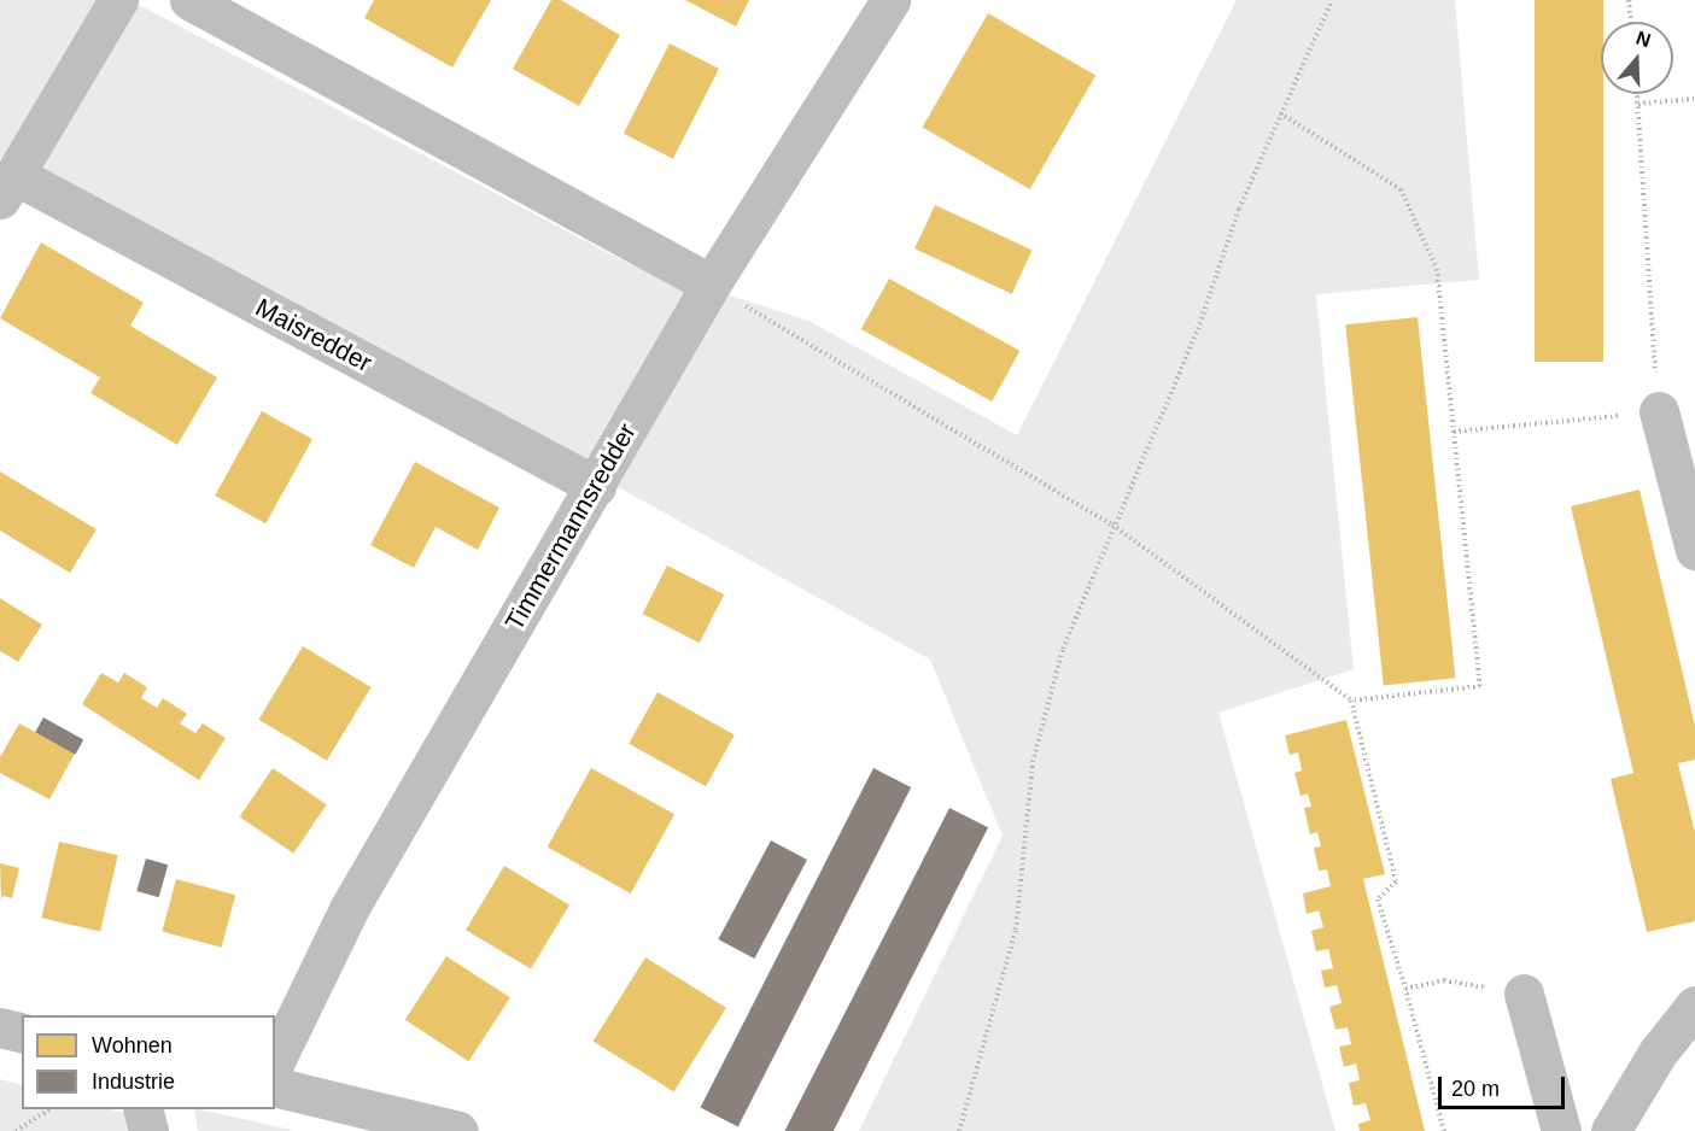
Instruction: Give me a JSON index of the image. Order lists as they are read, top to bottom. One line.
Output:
{"streets":{"street":["Maisredder","Timmermannsredder"]},"crossings":[["Maisredder","Timmermannsredder"]],"legend":["Wohnen","Industrie"],"scale_bar":"20 m","north":"top"}
